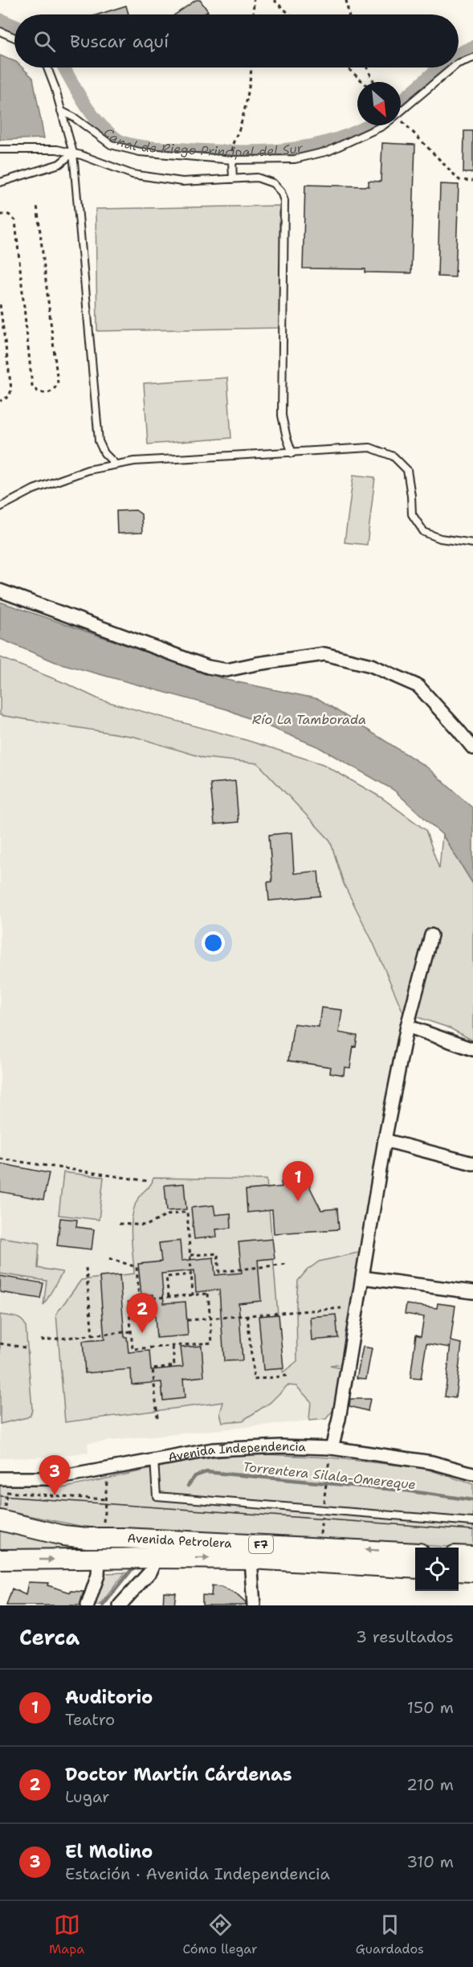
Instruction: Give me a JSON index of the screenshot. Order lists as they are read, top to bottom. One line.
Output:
{"streets":{"highway":["Avenida Petrolera","F7"],"street":["Avenida Independencia"]},"water":["Canal de Riego Principal del Sur","Río La Tamborada","Torrentera Silala-Omereque"],"north":"bottom right","page":{"search":"Buscar aquí","pins":["1","2","3"],"heading":["Cerca","3 resultados"],"list":[{"mark":"1","name":"Auditorio","note":"Teatro","value":"150 m"},{"mark":"2","name":"Doctor Martín Cárdenas","note":"Lugar","value":"210 m"},{"mark":"3","name":"El Molino","note":"Estación · Avenida Independencia","value":"310 m"}],"nav":["Mapa","Cómo llegar","Guardados"]}}
